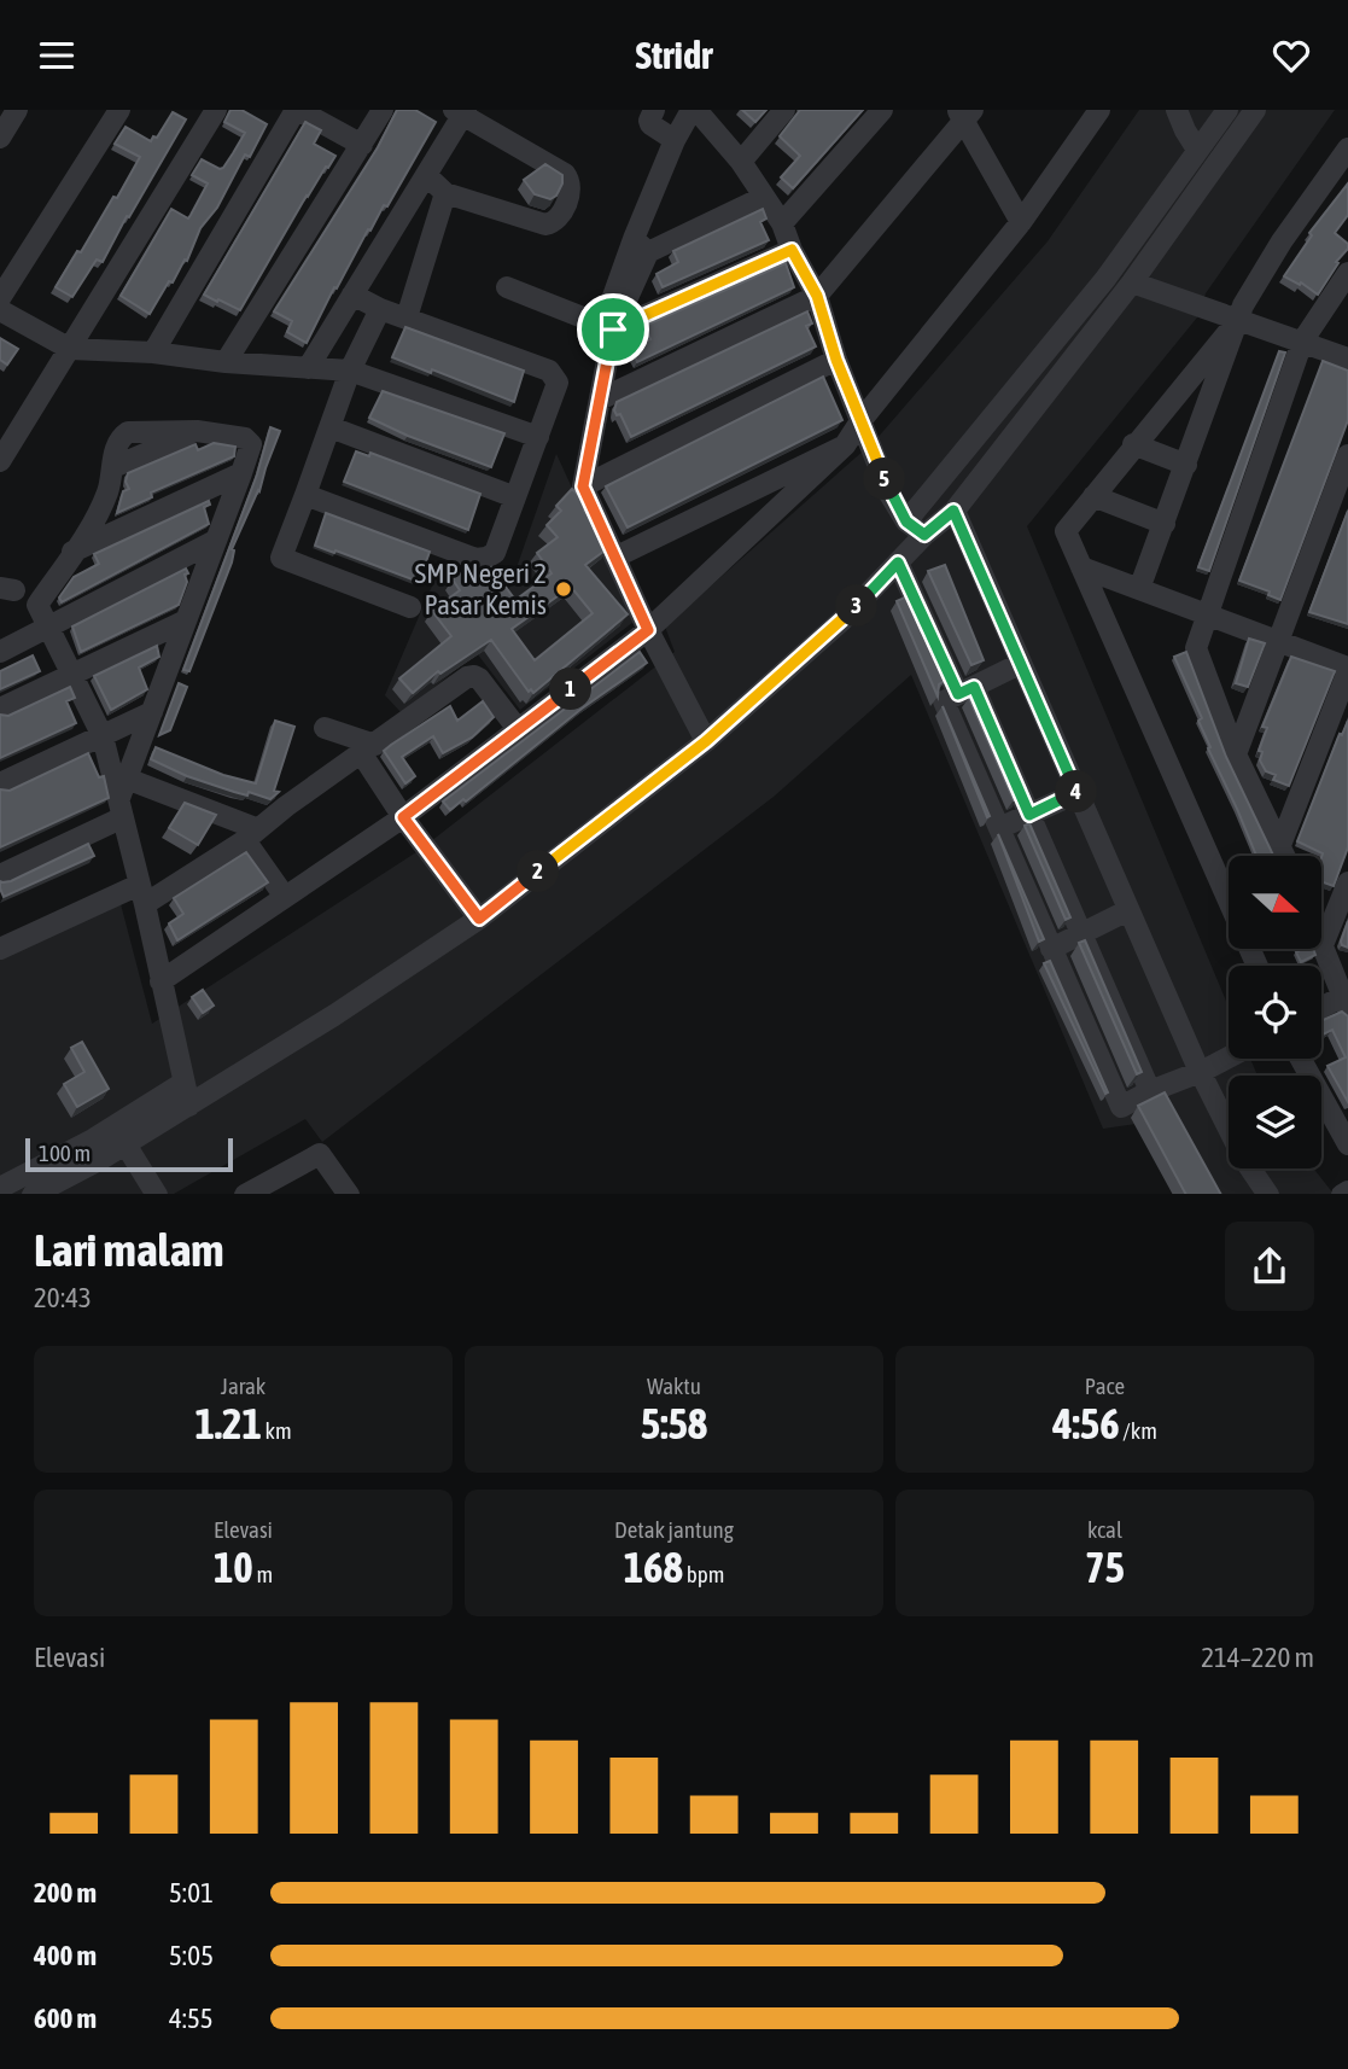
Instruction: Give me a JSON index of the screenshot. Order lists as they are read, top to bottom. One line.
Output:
{"places":["SMP Negeri 2 Pasar Kemis"],"scale_bar":"100 m","north":"right","page":{"header":"Stridr","pins":["5","3","1","4","2"],"scale":"100 m","heading":["Lari malam","20:43"],"stats":[["Jarak","1.21 km"],["Waktu","5:58"],["Pace","4:56 /km"],["Elevasi","10 m"],["Detak jantung","168 bpm"],["kcal","75"]],"chart":["Elevasi","214–220 m"],"list":[{"name":"200 m","note":"5:01"},{"name":"400 m","note":"5:05"},{"name":"600 m","note":"4:55"}]}}
